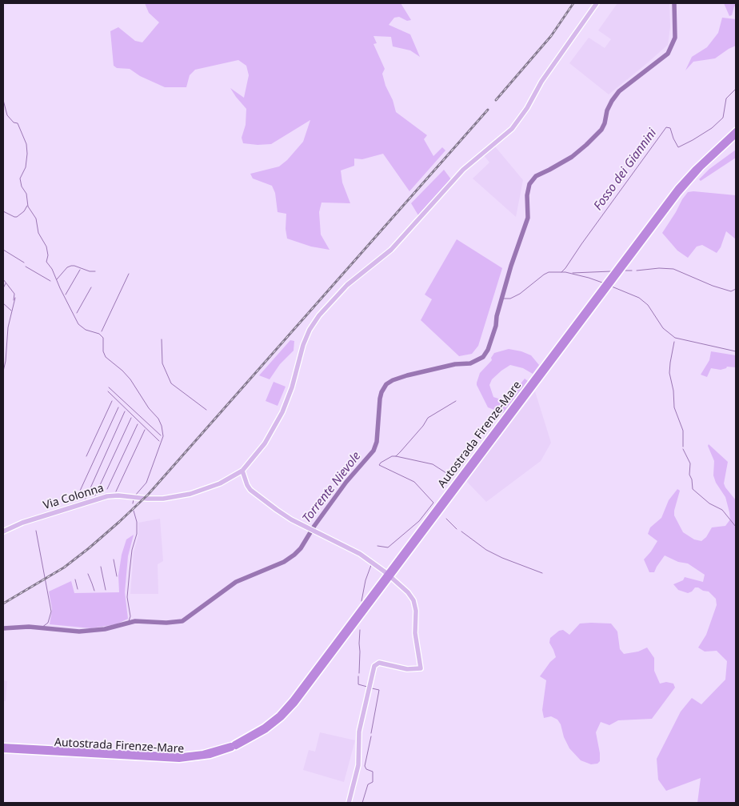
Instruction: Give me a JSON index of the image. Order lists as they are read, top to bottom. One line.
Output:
{"streets":{"highway":["Autostrada Firenze-Mare"],"main road":["Via Colonna"]},"water":["Fosso dei Giannini","Torrente Nievole"]}
